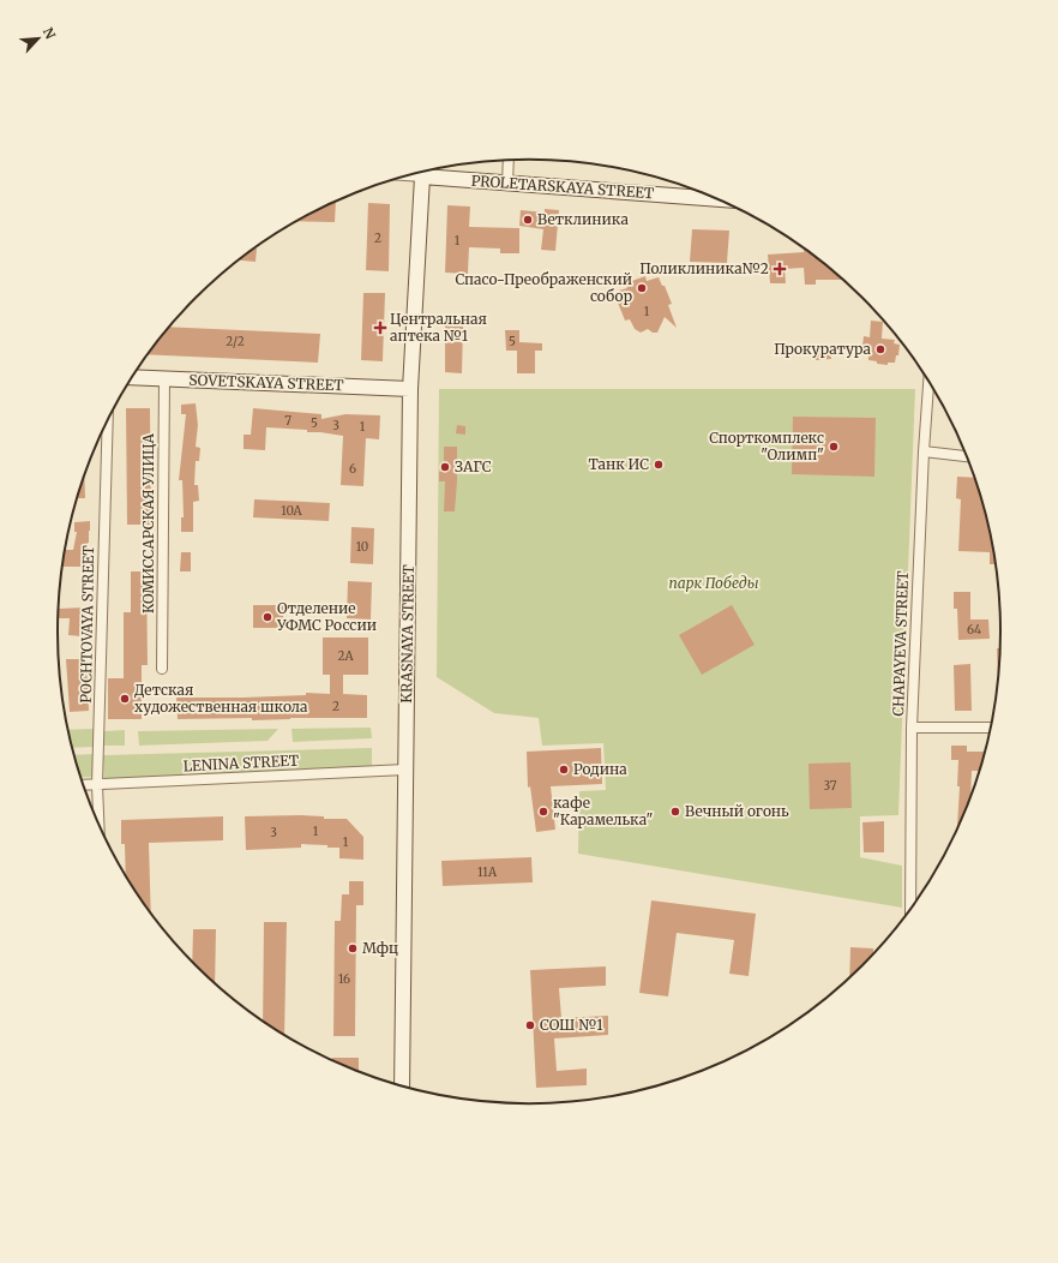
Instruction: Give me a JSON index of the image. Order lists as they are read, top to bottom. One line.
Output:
{"streets":{"street":["PROLETARSKAYA STREET","SOVETSKAYA STREET","КОМИССАРСКАЯ УЛИЦА","POCHTOVAYA STREET","KRASNAYA STREET","CHAPAYEVA STREET","LENINA STREET"]},"crossings":[["PROLETARSKAYA STREET","KRASNAYA STREET"],["SOVETSKAYA STREET","КОМИССАРСКАЯ УЛИЦА"],["SOVETSKAYA STREET","KRASNAYA STREET"],["POCHTOVAYA STREET","LENINA STREET"],["KRASNAYA STREET","LENINA STREET"]],"parks":["парк Победы"],"places":{"other":["Ветклиника","Спасо-Преображенский собор","Прокуратура","Спорткомплекс \"Олимп\"","Танк ИС","ЗАГС","Отделение УФМС России","Детская художественная школа","Родина","кафе \"Карамелька\"","Вечный огонь","Мфц","СОШ №1"],"health":["Поликлиника№2","Центральная аптека №1"]},"house_numbers":["2","1","1","2/2","5","7","5","3","1","6","10А","10","64","2А","2","37","1","3","1","11А","16"],"north":"top right"}
